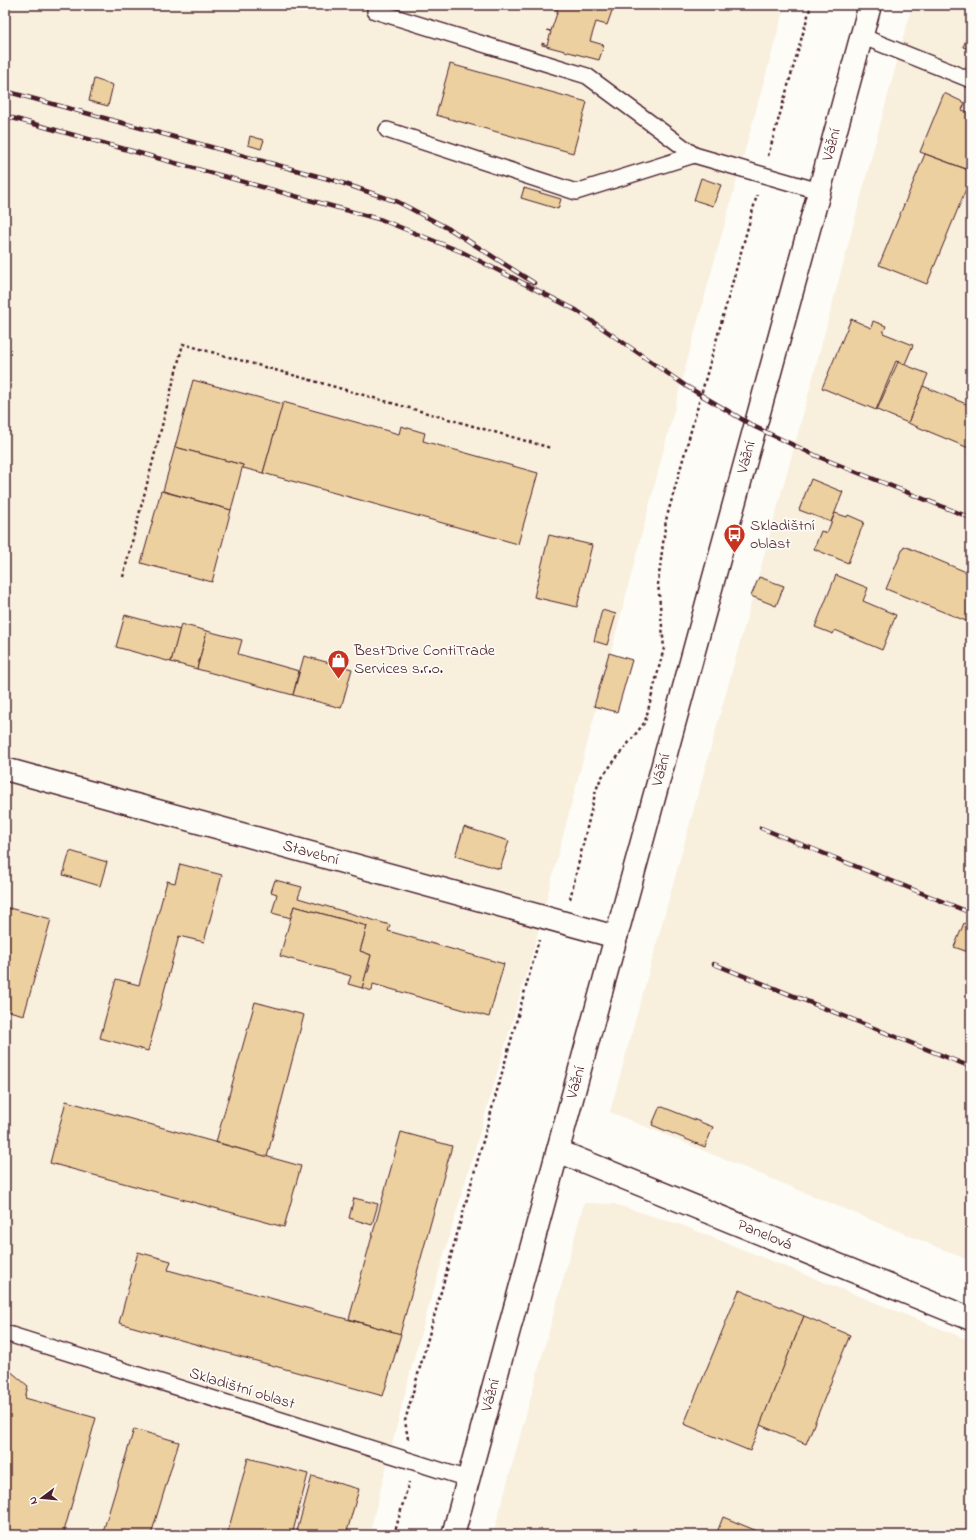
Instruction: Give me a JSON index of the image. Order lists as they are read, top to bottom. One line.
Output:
{"streets":{"street":["Vážní","Stavební","Panelová"],"lane":["Skladištní oblast"]},"crossings":[["Vážní","Stavební"],["Vážní","Panelová"],["Vážní","Skladištní oblast"]],"places":{"bus stop":["Skladištní oblast"],"shop":["BestDrive ContiTrade Services s.r.o."]},"north":"left"}
